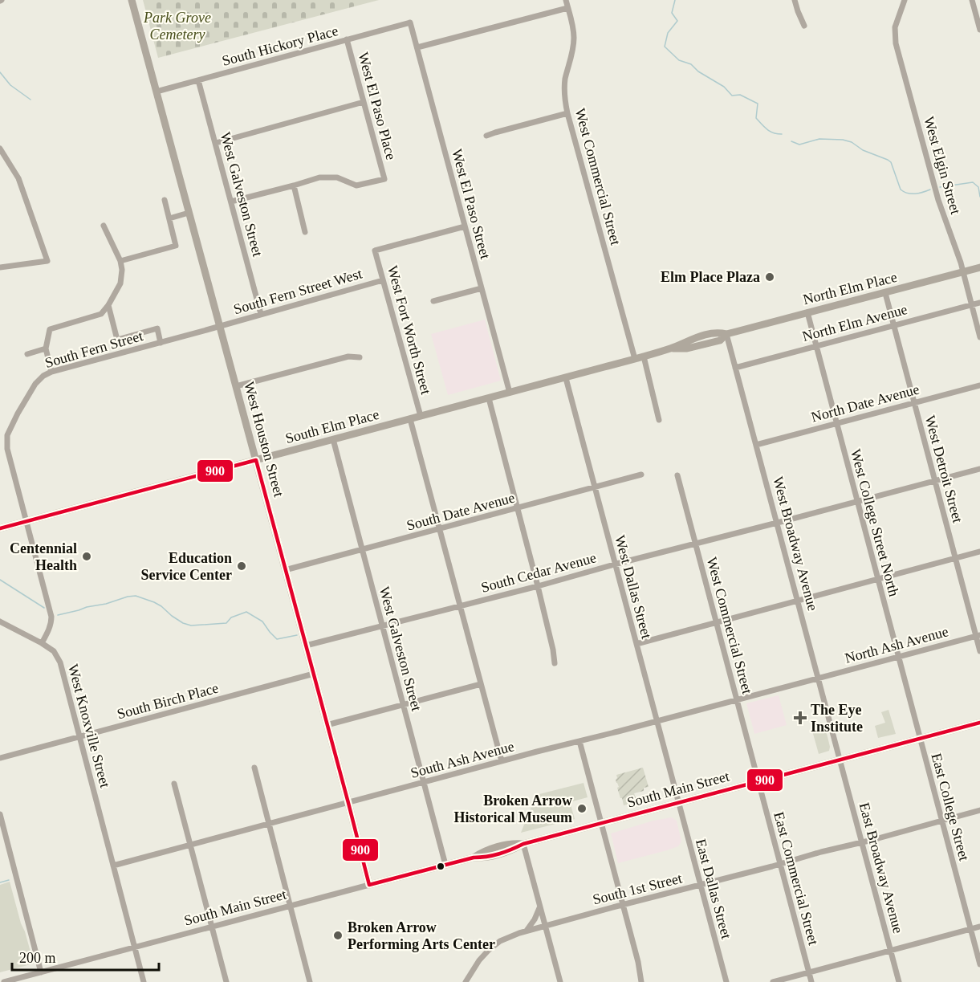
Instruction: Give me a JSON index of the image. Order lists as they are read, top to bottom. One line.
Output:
{"streets":{"main road":["North Elm Place","South Elm Place","West Houston Street","South Main Street"],"street":["South Hickory Place","West El Paso Place","West Elgin Street","West Commercial Street","West Galveston Street","West El Paso Street","South Fern Street West","North Elm Avenue","West Fort Worth Street","South Fern Street","North Date Avenue","West Detroit Street","South Date Avenue","West College Street North","West Broadway Avenue","South Cedar Avenue","West Dallas Street","North Ash Avenue","South Birch Place","West Knoxville Street","South Ash Avenue","East College Street","East Broadway Avenue","East Commercial Street","South 1st Street","East Dallas Street"]},"crossings":[["South Hickory Place","West El Paso Place"],["South Hickory Place","West Galveston Street"],["South Hickory Place","West El Paso Street"],["South Hickory Place","West Houston Street"],["West Elgin Street","North Elm Place"],["West Elgin Street","North Elm Avenue"],["West Commercial Street","South Elm Place"],["West Commercial Street","South Cedar Avenue"],["West Commercial Street","South Ash Avenue"],["West Commercial Street","South Main Street"],["West Commercial Street","East Commercial Street"],["West Galveston Street","South Fern Street West"],["West Galveston Street","South Elm Place"],["West Galveston Street","South Date Avenue"],["West Galveston Street","South Cedar Avenue"],["West Galveston Street","South Ash Avenue"],["West Galveston Street","South Main Street"],["West El Paso Street","West Fort Worth Street"],["West El Paso Street","South Elm Place"],["North Elm Place","South Elm Place"],["North Elm Place","West Detroit Street"],["North Elm Place","West College Street North"],["North Elm Place","West Broadway Avenue"],["South Fern Street West","West Fort Worth Street"],["South Fern Street West","South Fern Street"],["South Fern Street West","West Houston Street"],["North Elm Avenue","West Detroit Street"],["North Elm Avenue","West College Street North"],["North Elm Avenue","West Broadway Avenue"],["West Fort Worth Street","South Elm Place"],["South Fern Street","South Elm Place"],["South Fern Street","West Houston Street"],["North Date Avenue","West Detroit Street"],["North Date Avenue","West College Street North"],["North Date Avenue","West Broadway Avenue"],["South Elm Place","West Houston Street"],["South Elm Place","West Broadway Avenue"],["South Elm Place","West Dallas Street"],["West Houston Street","South Date Avenue"],["West Houston Street","South Cedar Avenue"],["West Houston Street","South Birch Place"],["West Houston Street","South Ash Avenue"],["West Houston Street","South Main Street"],["West Detroit Street","South Cedar Avenue"],["West Detroit Street","North Ash Avenue"],["South Date Avenue","West Dallas Street"],["West College Street North","South Cedar Avenue"],["West College Street North","North Ash Avenue"],["West College Street North","South Main Street"],["West College Street North","East College Street"],["West Broadway Avenue","South Cedar Avenue"],["West Broadway Avenue","North Ash Avenue"],["West Broadway Avenue","South Ash Avenue"],["West Broadway Avenue","South Main Street"],["West Broadway Avenue","East Broadway Avenue"],["South Cedar Avenue","West Dallas Street"],["West Dallas Street","South Ash Avenue"],["West Dallas Street","South Main Street"],["West Dallas Street","East Dallas Street"],["North Ash Avenue","South Ash Avenue"],["South Birch Place","West Knoxville Street"],["West Knoxville Street","South Ash Avenue"],["West Knoxville Street","South Main Street"],["South Main Street","East College Street"],["South Main Street","East Broadway Avenue"],["South Main Street","East Commercial Street"],["South Main Street","East Dallas Street"],["East College Street","South 1st Street"],["East Broadway Avenue","South 1st Street"],["East Commercial Street","South 1st Street"],["South 1st Street","East Dallas Street"]],"parks":["Park Grove Cemetery"],"places":{"other":["Elm Place Plaza","Centennial Health","Education Service Center","Broken Arrow Historical Museum","Broken Arrow Performing Arts Center"],"health":["The Eye Institute"]},"lines":["transit line 900"],"scale_bar":"200 m"}
